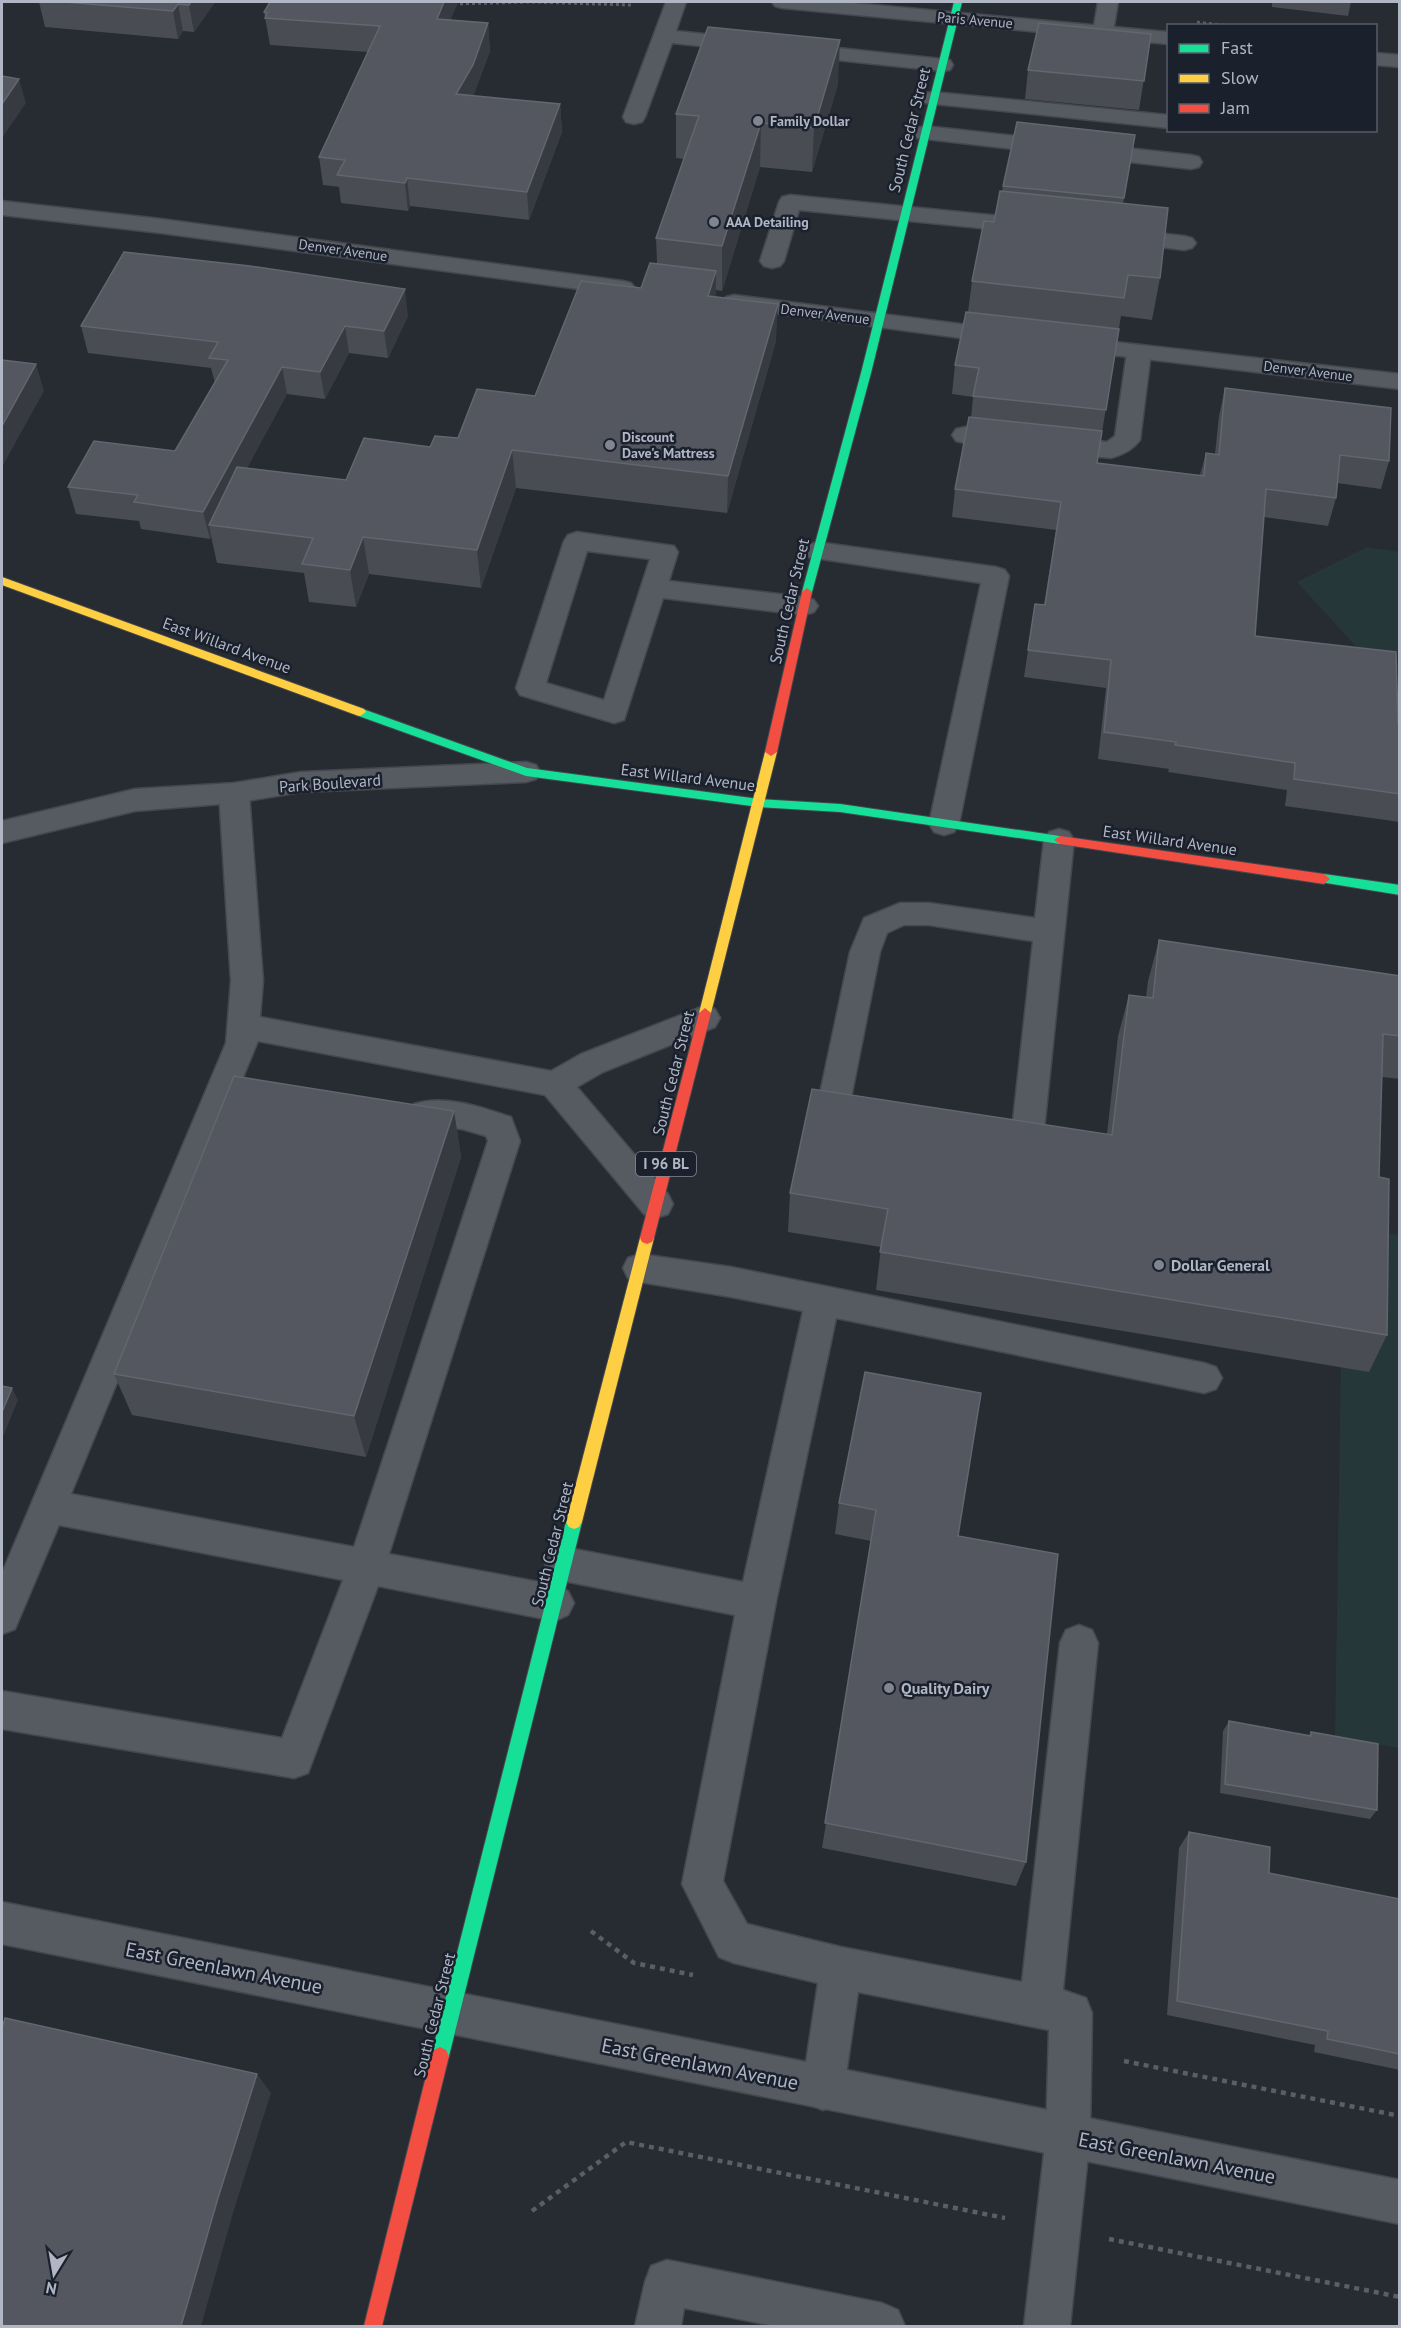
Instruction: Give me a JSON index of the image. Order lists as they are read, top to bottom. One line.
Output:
{"streets":{"main road":["South Cedar Street","East Willard Avenue","I 96 BL"],"street":["Paris Avenue","Denver Avenue","Park Boulevard","East Greenlawn Avenue"]},"crossings":[["Paris Avenue","South Cedar Street"],["South Cedar Street","Denver Avenue"],["South Cedar Street","East Willard Avenue"],["South Cedar Street","East Greenlawn Avenue"],["East Willard Avenue","Park Boulevard"]],"places":["Family Dollar","AAA Detailing","Discount Dave's Mattress","Dollar General","Quality Dairy"],"legend":["Fast","Slow","Jam"],"north":"bottom"}
